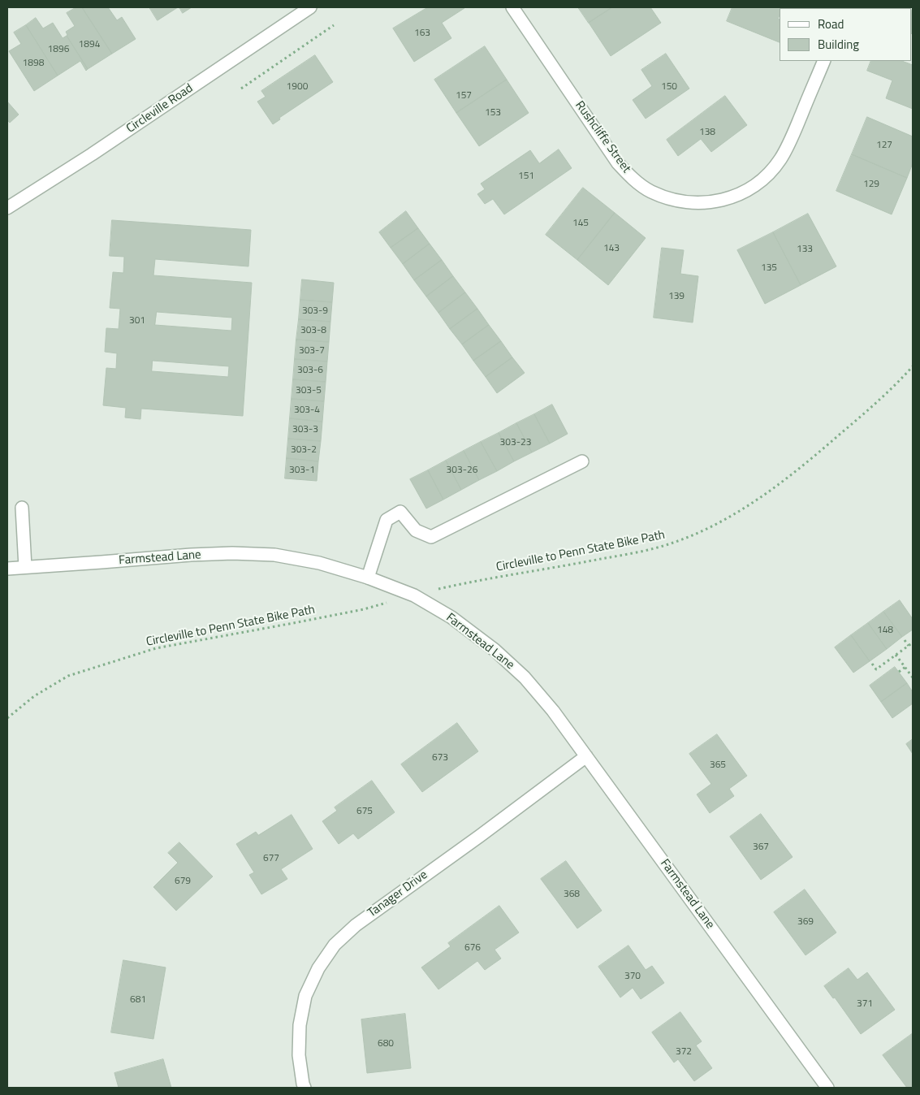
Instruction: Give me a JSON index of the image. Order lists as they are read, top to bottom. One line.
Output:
{"streets":{"street":["Circleville Road","Rushcliffe Street","Farmstead Lane","Tanager Drive"],"path":["Circleville to Penn State Bike Path"]},"crossings":[["Farmstead Lane","Tanager Drive"]],"house_numbers":["163","1894","1896","1898","1900","150","157","153","138","127","151","129","145","143","133","135","139","303-9","301","303-8","303-7","303-6","303-5","303-4","303-3","303-23","303-2","303-1","303-26","148","673","365","675","367","677","679","368","369","676","370","681","371","680","372"],"legend":["Road","Building"]}
